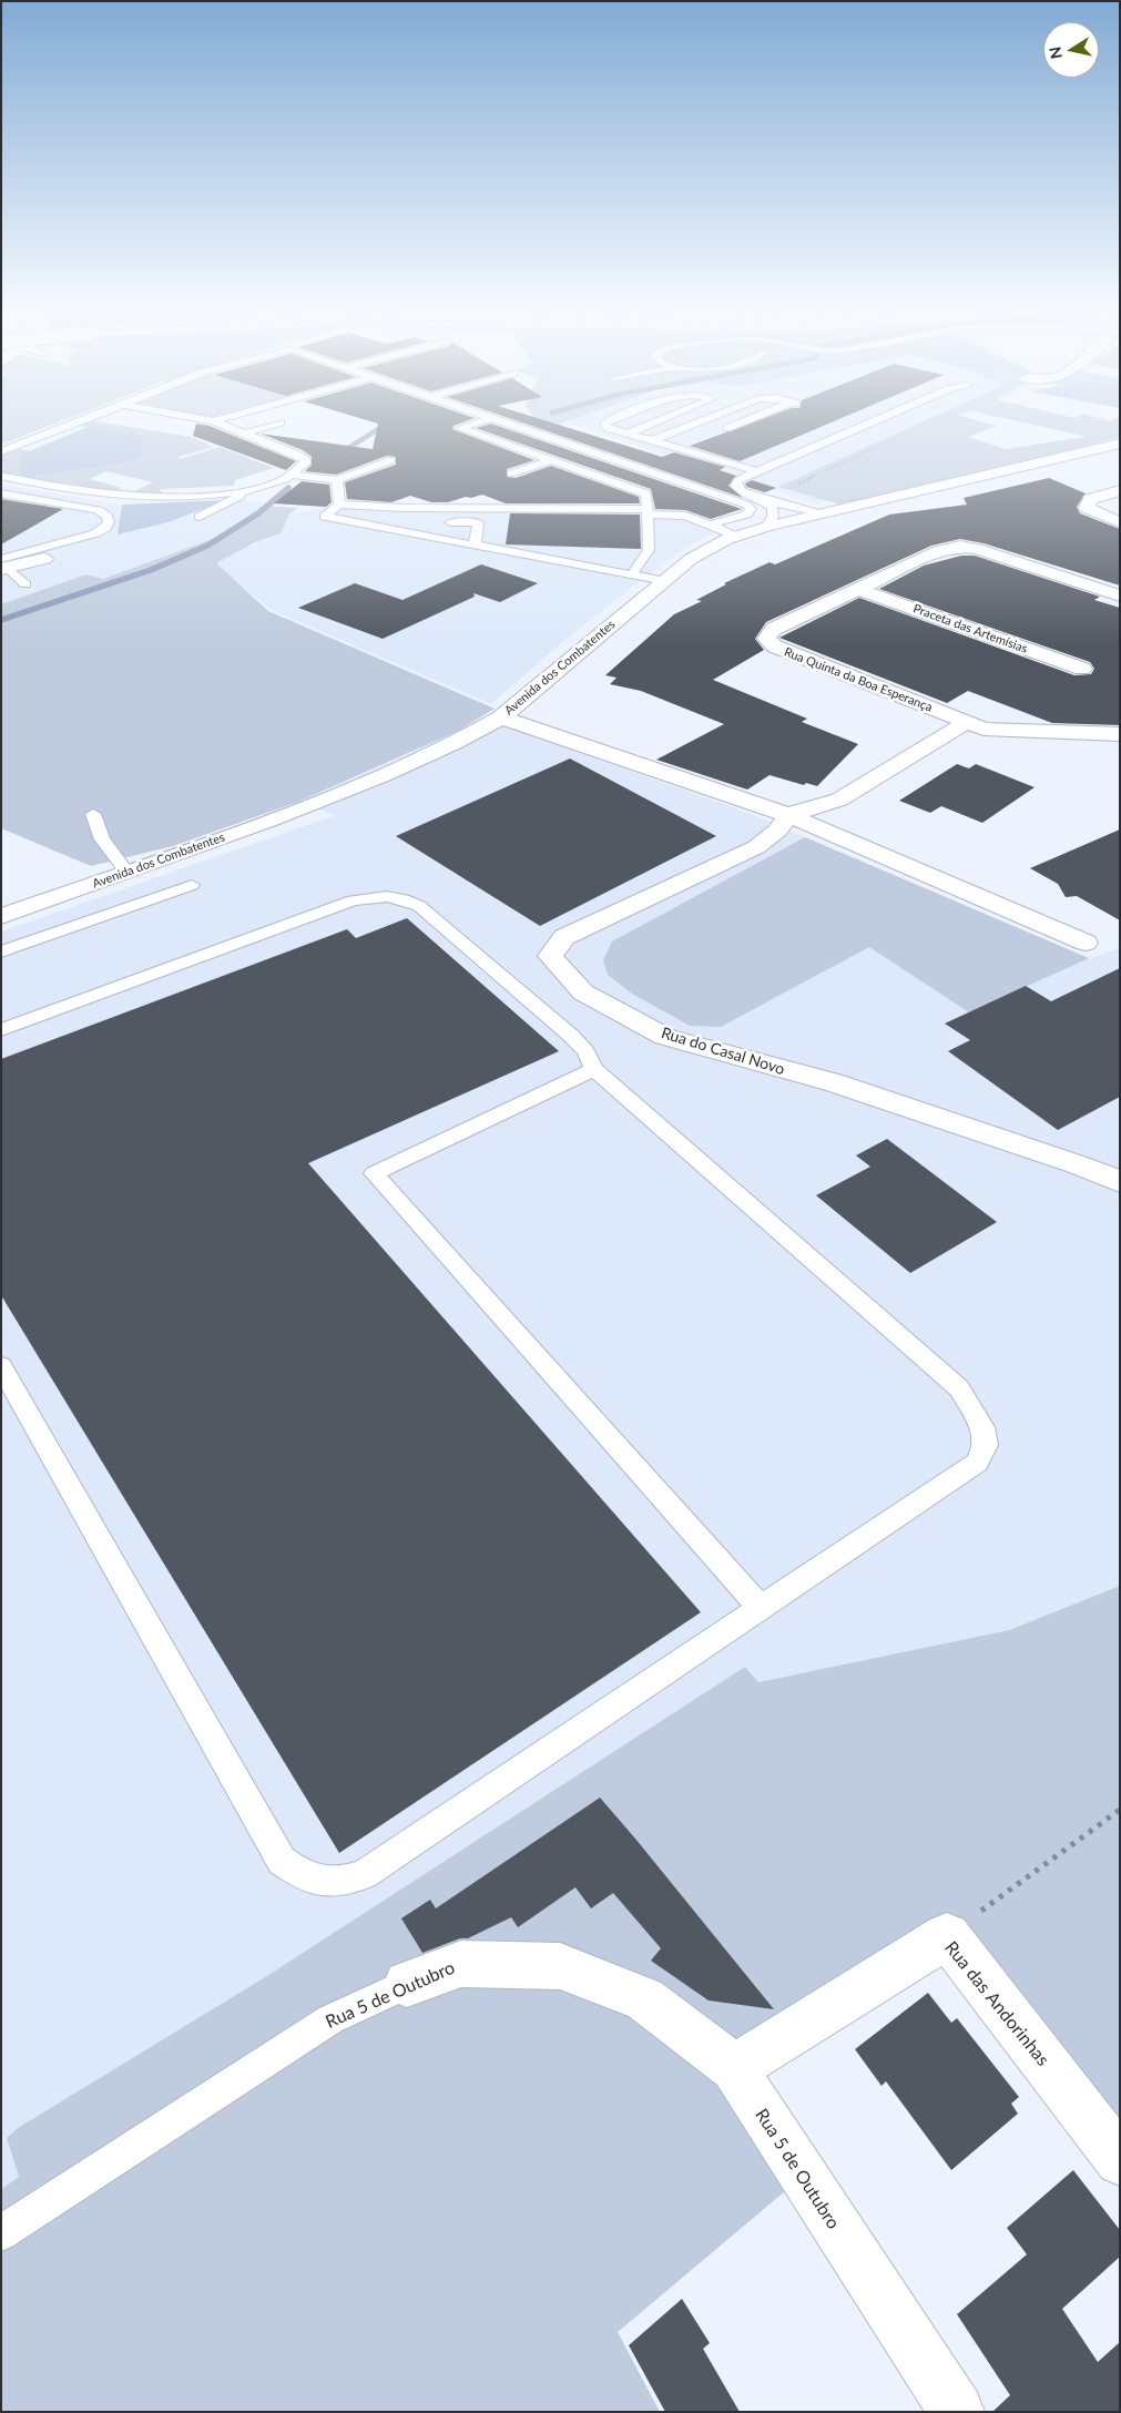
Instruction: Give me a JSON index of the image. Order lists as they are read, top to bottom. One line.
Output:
{"streets":{"street":["Praceta das Artemísias","Avenida dos Combatentes","Rua Quinta da Boa Esperança","Rua do Casal Novo","Rua 5 de Outubro","Rua das Andorinhas"]},"crossings":[["Praceta das Artemísias","Rua Quinta da Boa Esperança"],["Rua 5 de Outubro","Rua das Andorinhas"]],"north":"left"}
